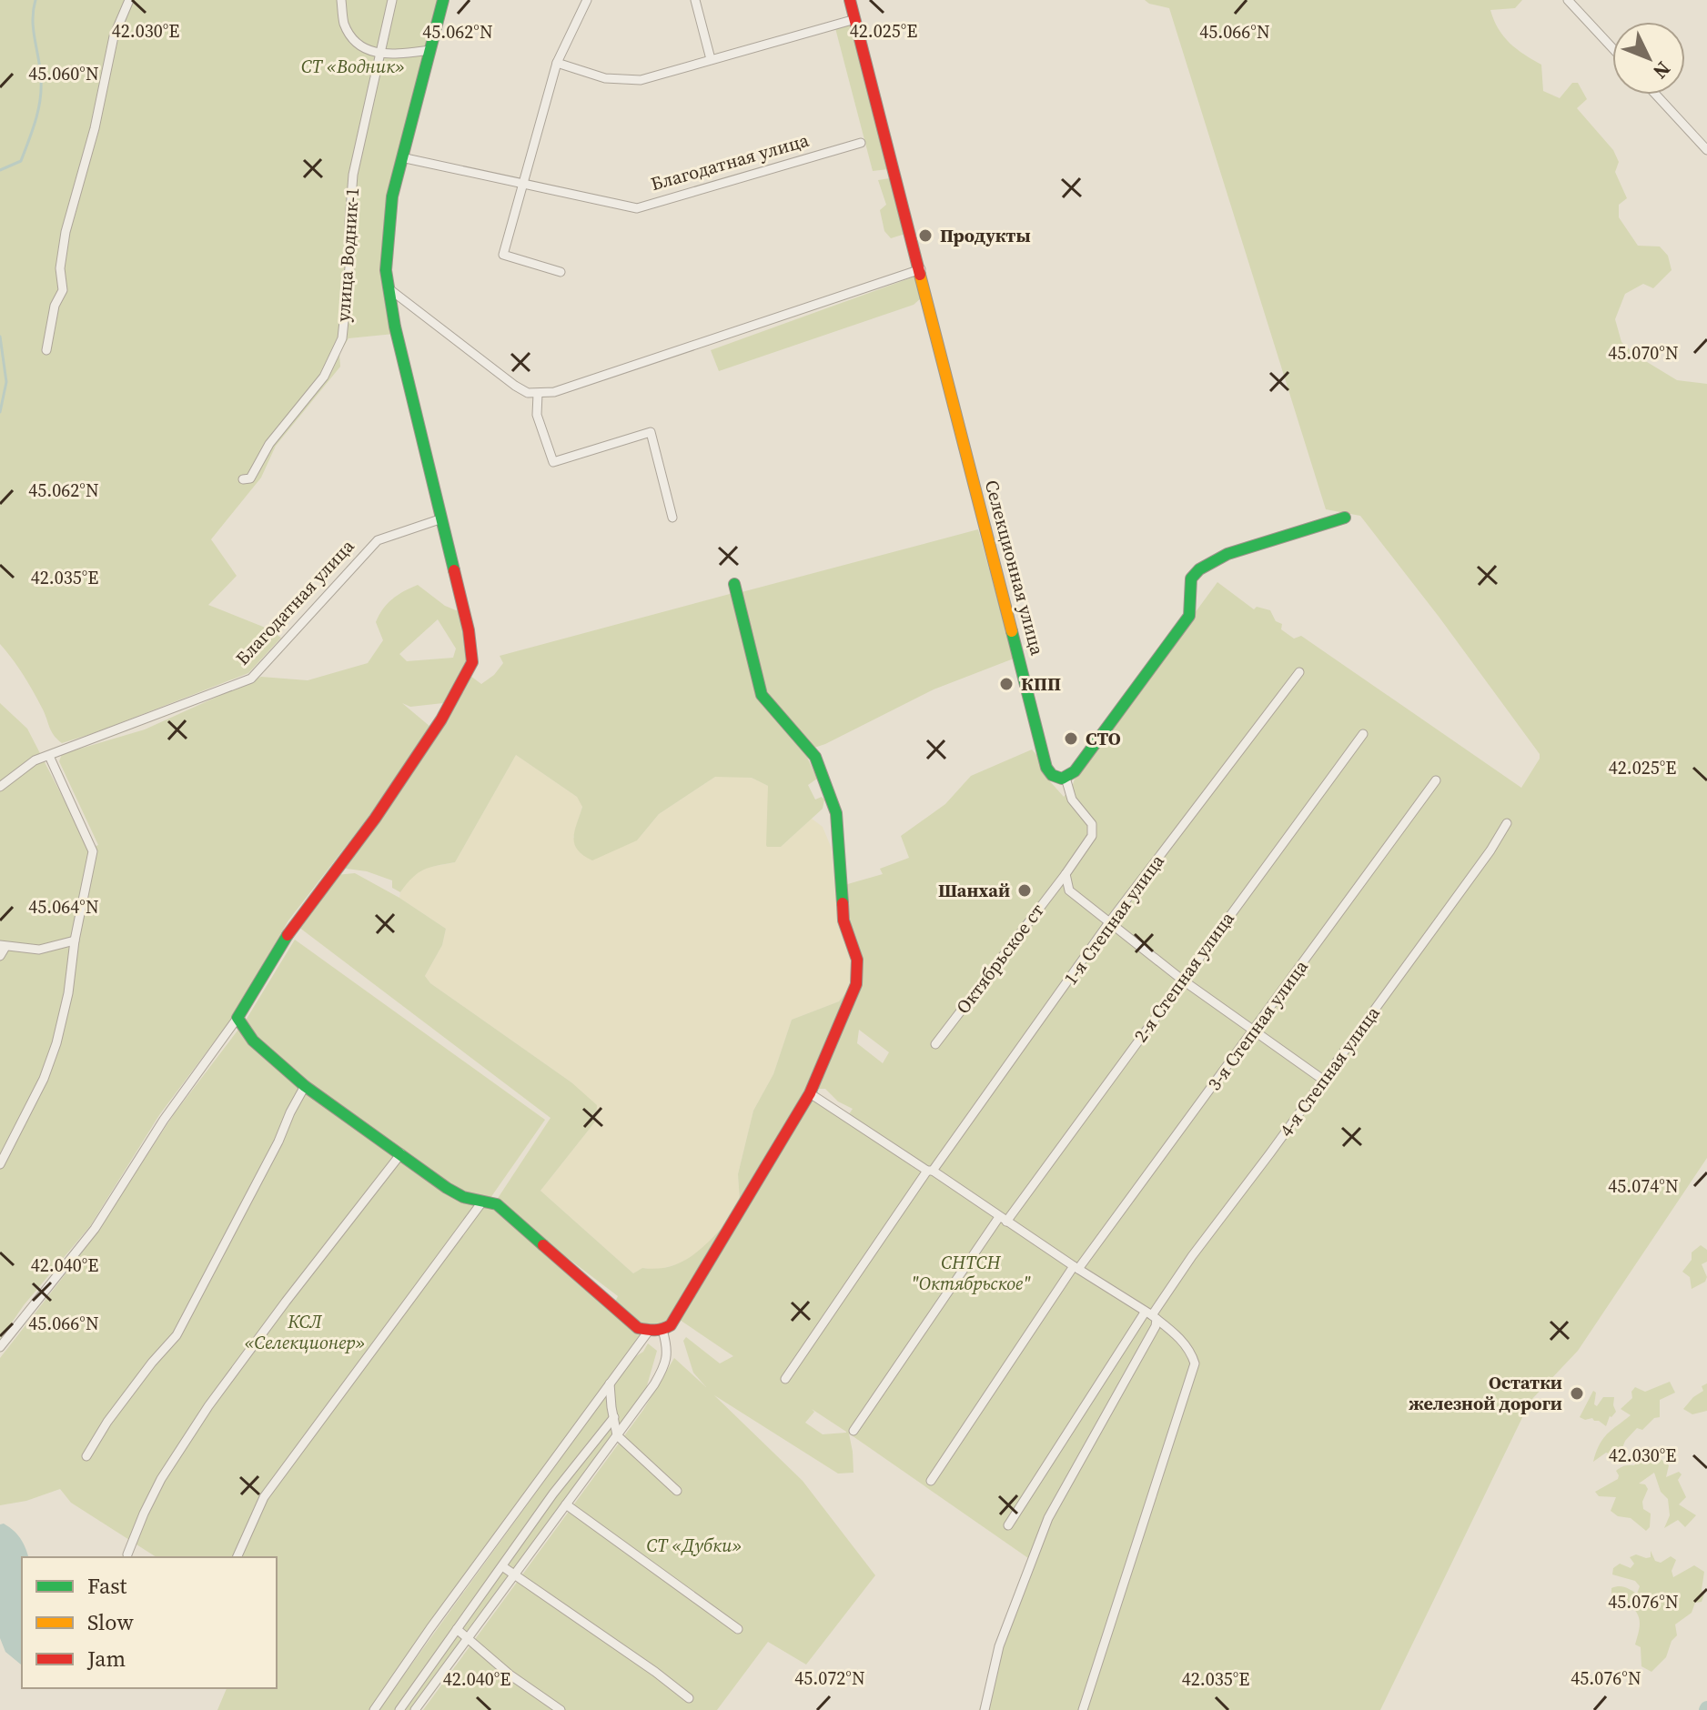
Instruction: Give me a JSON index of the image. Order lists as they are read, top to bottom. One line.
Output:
{"streets":{"street":["Благодатная улица","улица Водник-1","Селекционная улица","1-я Степная улица","Октябрьское ст","2-я Степная улица","3-я Степная улица","4-я Степная улица"]},"crossings":[["Селекционная улица","Октябрьское ст"]],"parks":["СТ «Водник»","СНТСН \"Октябрьское\"","КСЛ «Селекционер»","СТ «Дубки»"],"places":["Продукты","КПП","СТО","Шанхай","Остатки железной дороги"],"legend":["Fast","Slow","Jam"],"north":"bottom right","coordinates":["42.030°E","42.025°E","45.062°N","45.066°N","45.060°N","45.070°N","42.035°E","45.064°N","45.074°N","42.040°E","45.076°N","45.072°N"]}
